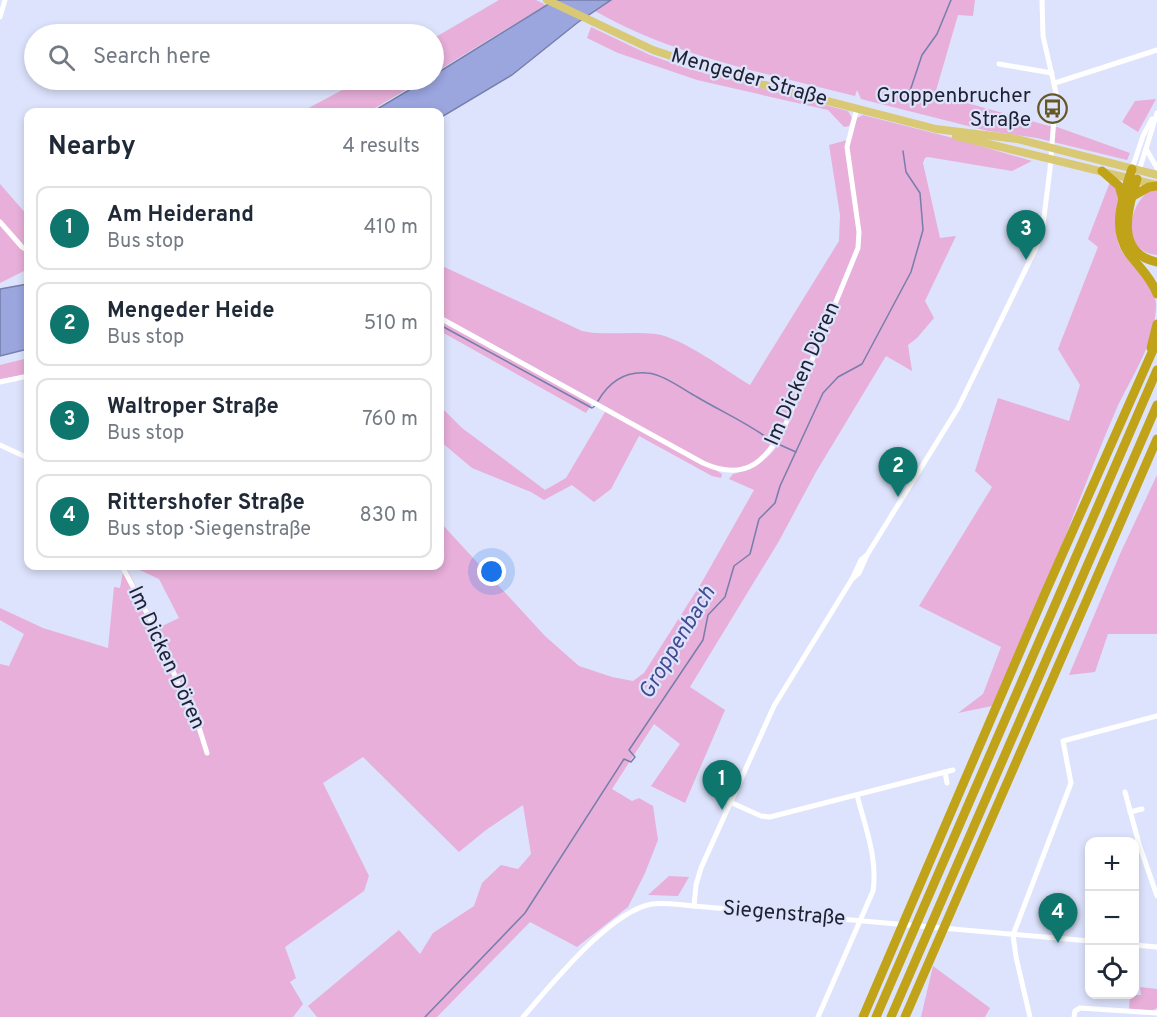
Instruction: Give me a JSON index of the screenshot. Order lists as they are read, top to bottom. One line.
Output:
{"streets":{"main road":["Mengeder Straße"],"street":["Im Dicken Dören","Siegenstraße"]},"crossings":[["Mengeder Straße","Im Dicken Dören"]],"water":["Groppenbach"],"places":{"bus stop":["Groppenbrucher Straße"]},"page":{"search":"Search here","heading":["Nearby","4 results"],"list":[{"mark":"1","name":"Am Heiderand","note":"Bus stop","value":"410 m"},{"mark":"2","name":"Mengeder Heide","note":"Bus stop","value":"510 m"},{"mark":"3","name":"Waltroper Straße","note":"Bus stop","value":"760 m"},{"mark":"4","name":"Rittershofer Straße","note":"Bus stop · Siegenstraße","value":"830 m"}],"pins":["3","2","1","4"],"map_buttons":["+","−"]}}
